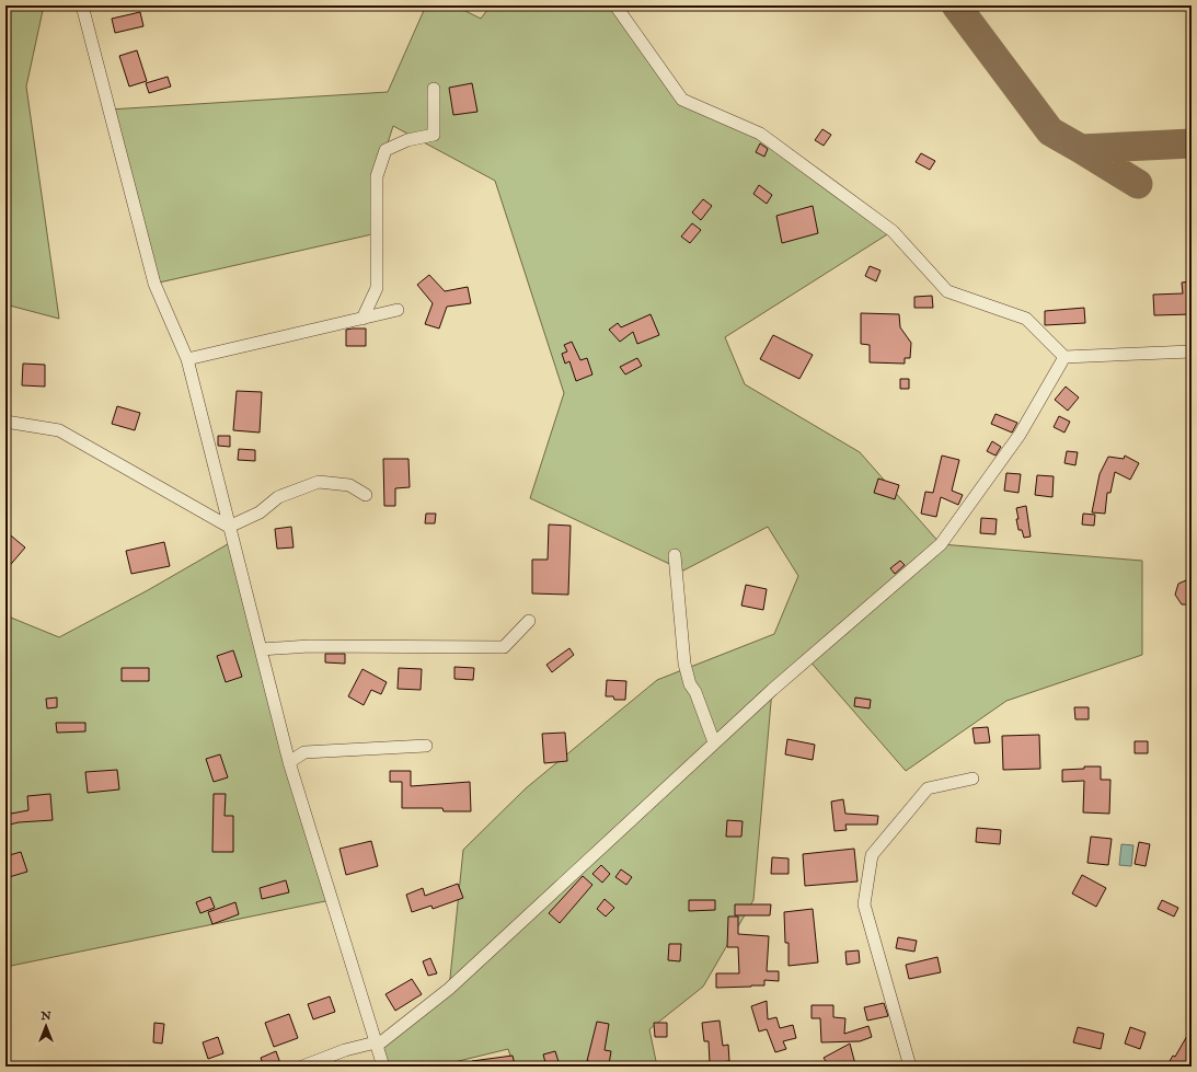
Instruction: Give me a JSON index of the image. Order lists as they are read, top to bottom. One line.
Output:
{"north":"top"}
